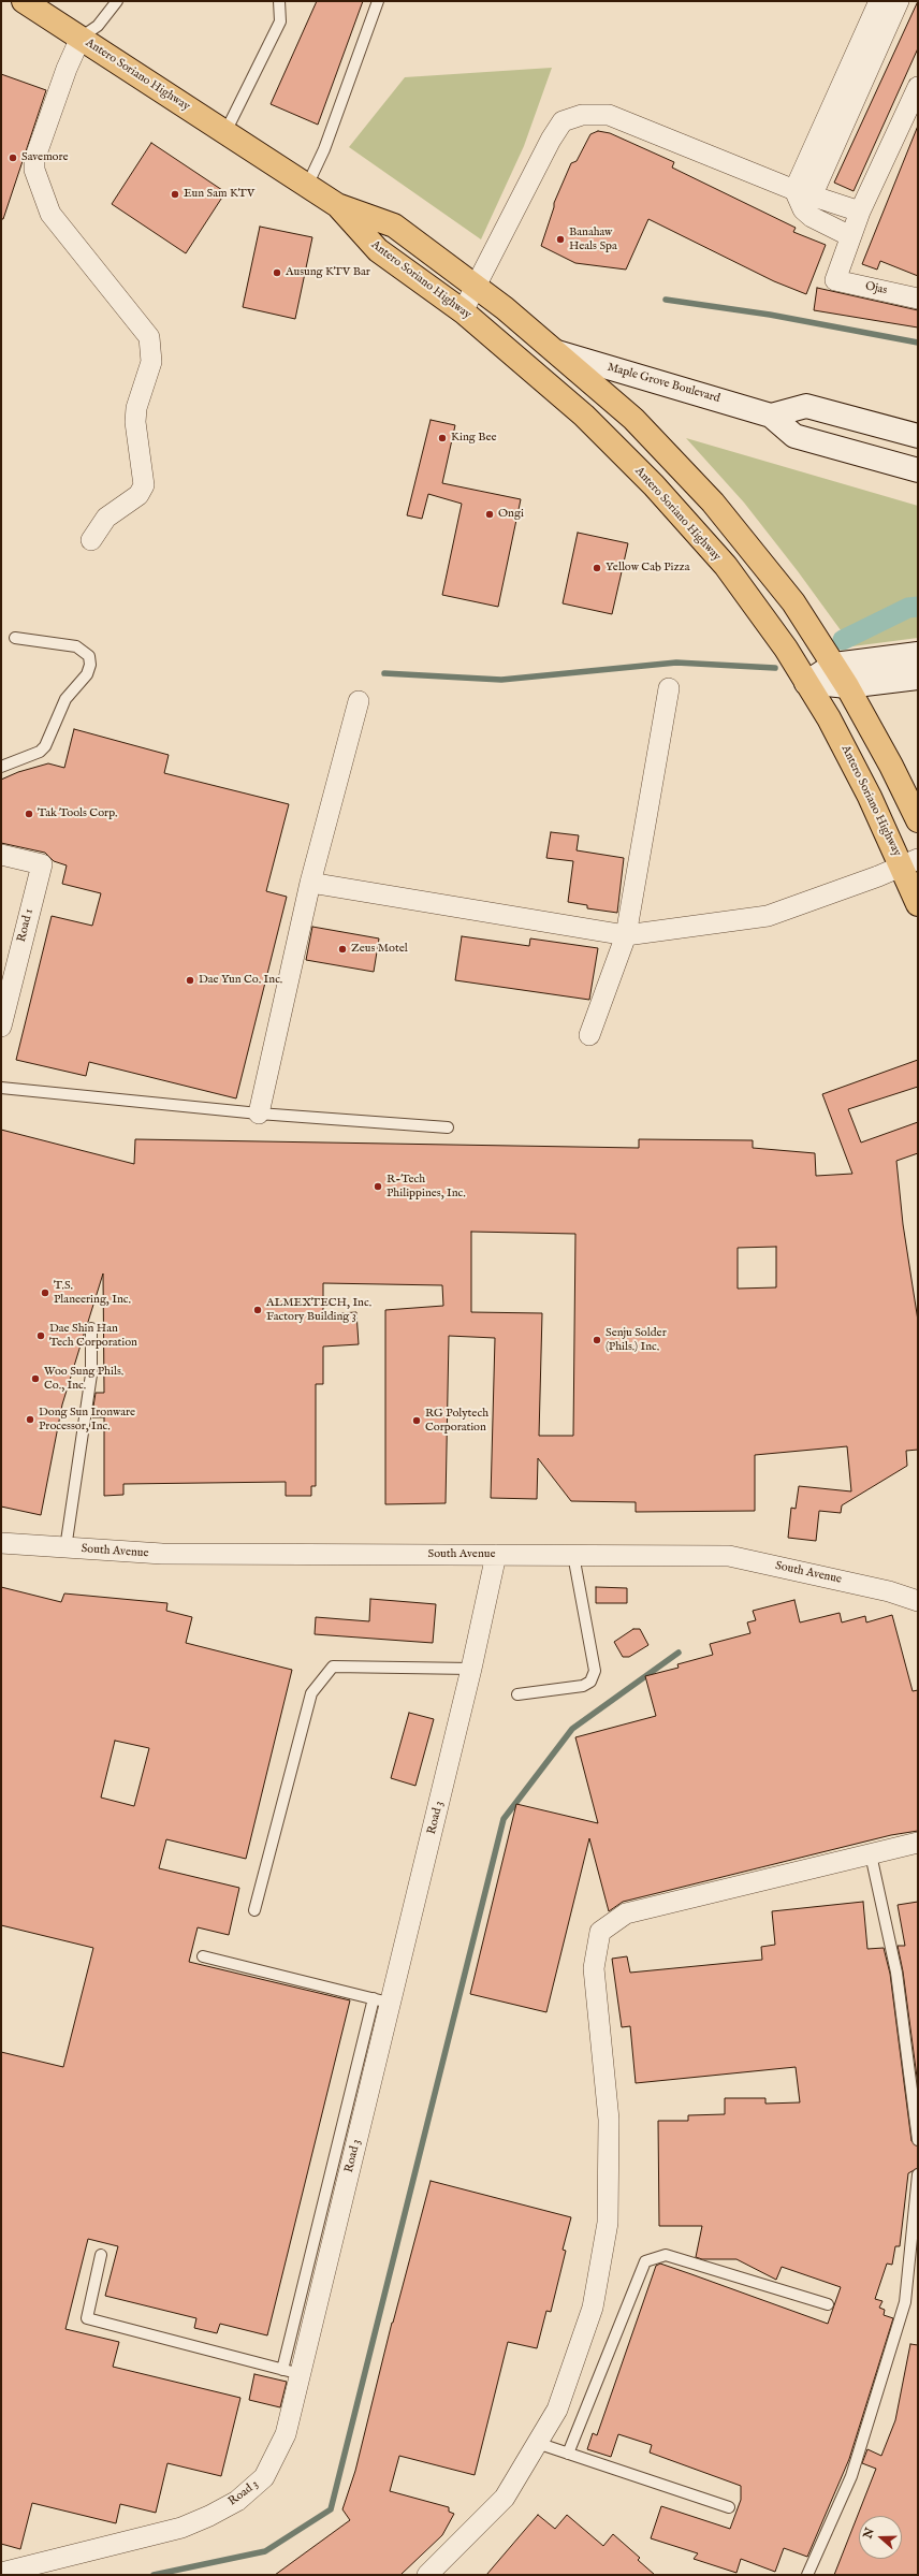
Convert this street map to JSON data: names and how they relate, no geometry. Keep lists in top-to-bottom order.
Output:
{
  "streets": {
    "main road": ["Antero Soriano Highway"],
    "street": [
      "Ojas",
      "Maple Grove Boulevard",
      "Road 1",
      "South Avenue",
      "Road 3"
    ]
  },
  "crossings": [
    ["Antero Soriano Highway", "Maple Grove Boulevard"],
    ["South Avenue", "Road 3"]
  ],
  "places": [
    "Savemore",
    "Eun Sam KTV",
    "Banahaw Heals Spa",
    "Ausung KTV Bar",
    "King Bee",
    "Ongi",
    "Yellow Cab Pizza",
    "Tak Tools Corp.",
    "Zeus Motel",
    "Dae Yun Co. Inc.",
    "R-Tech Philippines, Inc.",
    "T.S. Planeering, Inc.",
    "ALMEXTECH, Inc. Factory Building 3",
    "Dae Shin Han Tech Corporation",
    "Senju Solder (Phils.) Inc.",
    "Woo Sung Phils. Co., Inc.",
    "Dong Sun Ironware Processor, Inc.",
    "RG Polytech Corporation"
  ],
  "north": "left"
}
